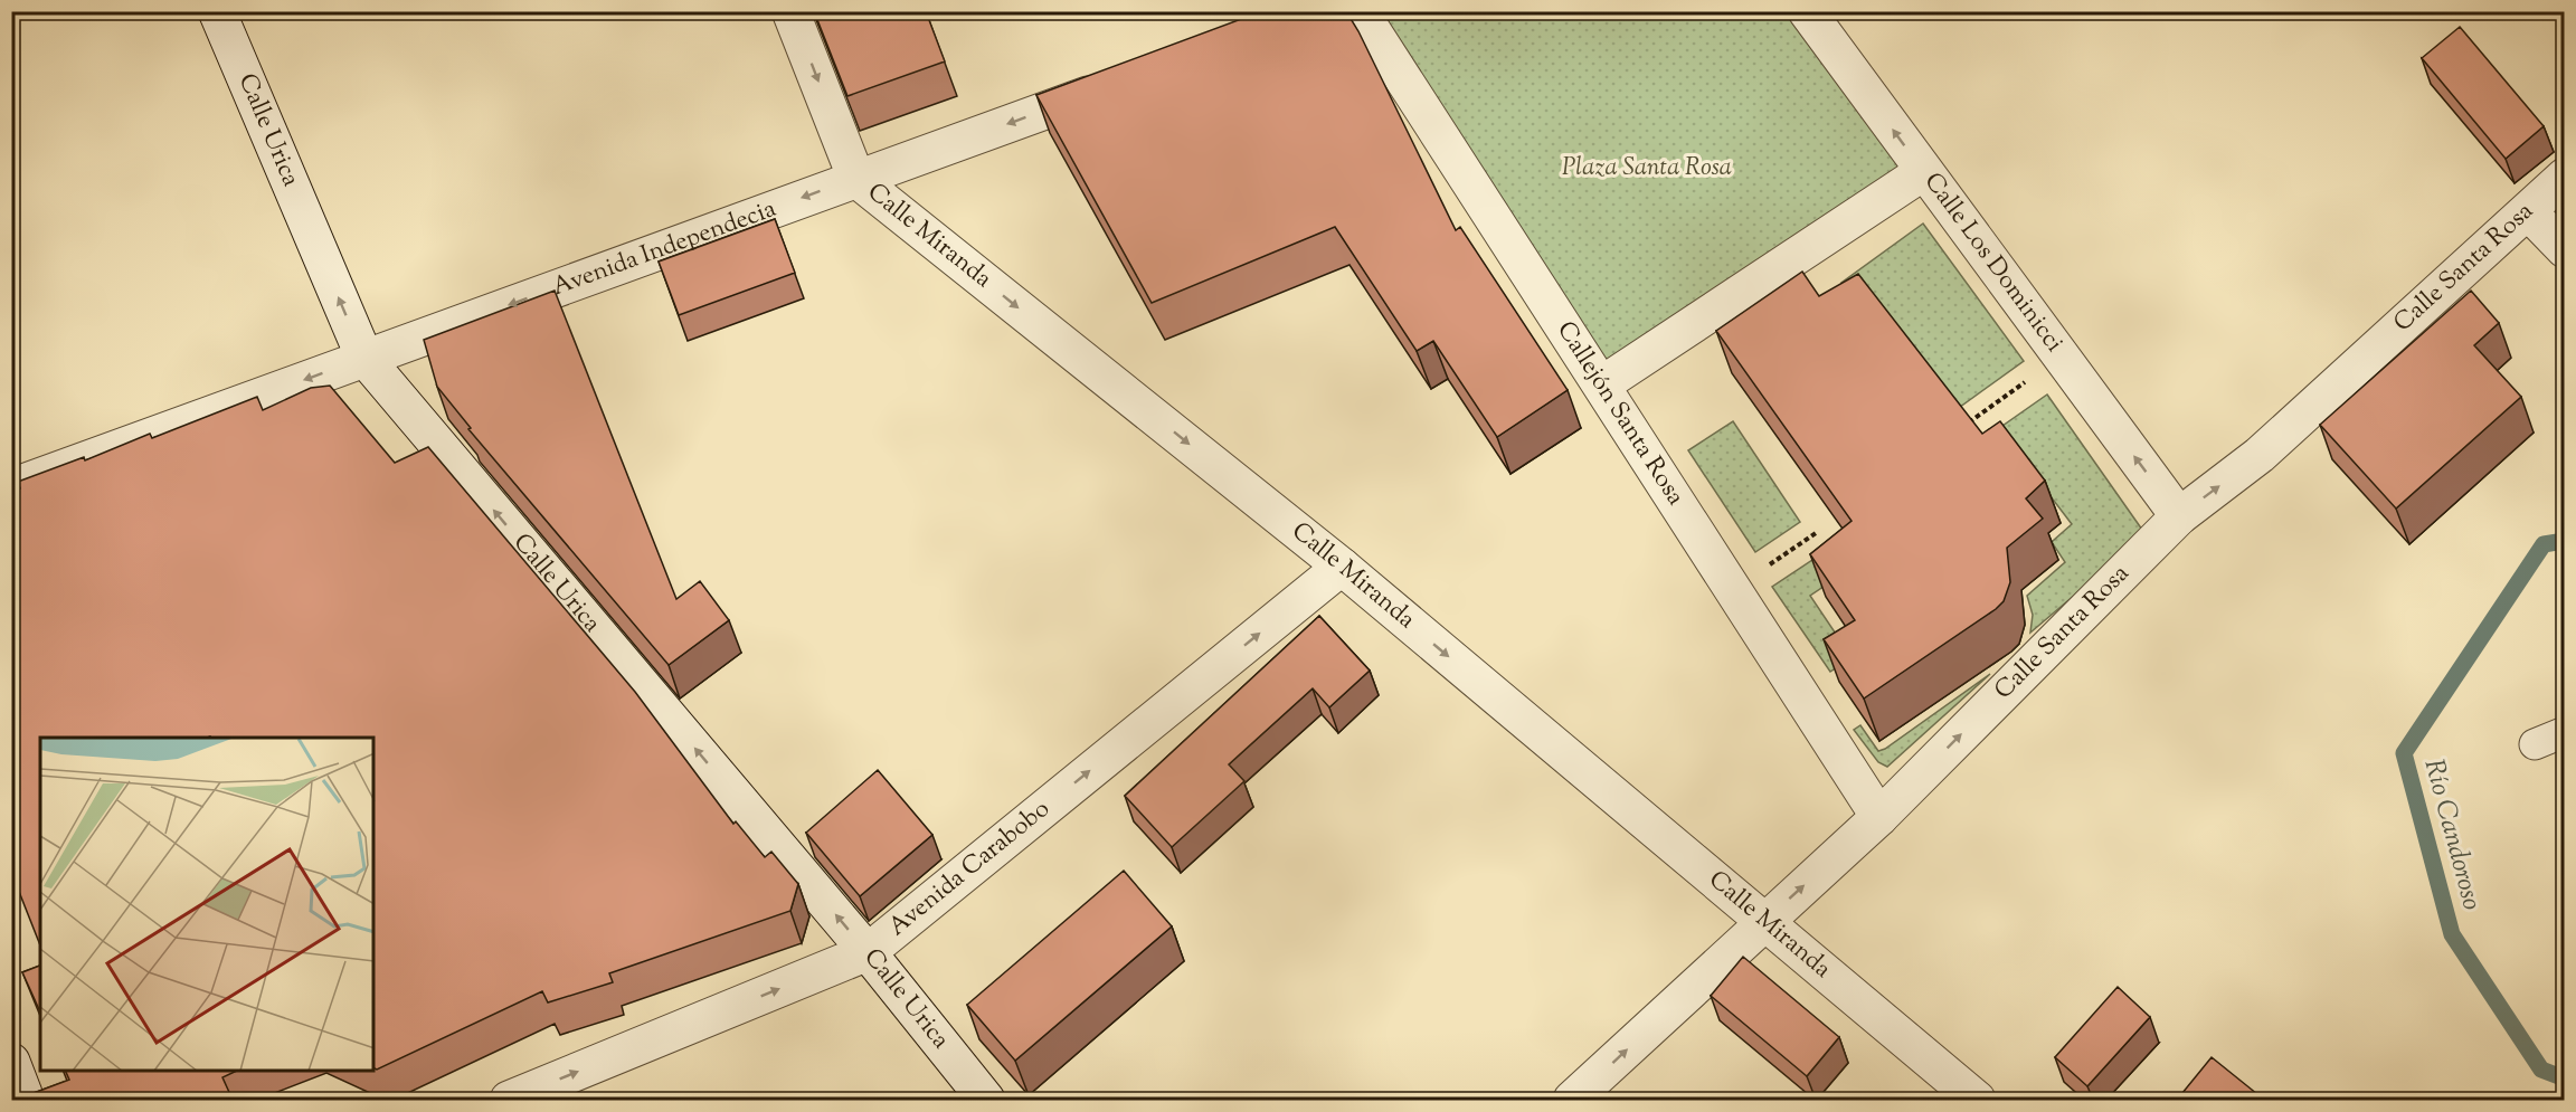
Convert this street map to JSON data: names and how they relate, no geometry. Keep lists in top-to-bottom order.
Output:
{
  "streets": {
    "street": [
      "Calle Urica",
      "Calle Miranda",
      "Avenida Independecia",
      "Calle Los Dominicci",
      "Calle Santa Rosa",
      "Callejón Santa Rosa",
      "Avenida Carabobo"
    ]
  },
  "crossings": [
    ["Calle Urica", "Avenida Independecia"],
    ["Calle Urica", "Avenida Carabobo"],
    ["Calle Miranda", "Avenida Independecia"],
    ["Calle Miranda", "Calle Santa Rosa"],
    ["Calle Miranda", "Avenida Carabobo"],
    ["Calle Los Dominicci", "Calle Santa Rosa"],
    ["Calle Santa Rosa", "Callejón Santa Rosa"]
  ],
  "one_way": [
    "Calle Urica",
    "Calle Miranda",
    "Avenida Independecia",
    "Calle Los Dominicci",
    "Calle Santa Rosa",
    "Avenida Carabobo"
  ],
  "water": ["Río Candoroso"],
  "parks": ["Plaza Santa Rosa"]
}
